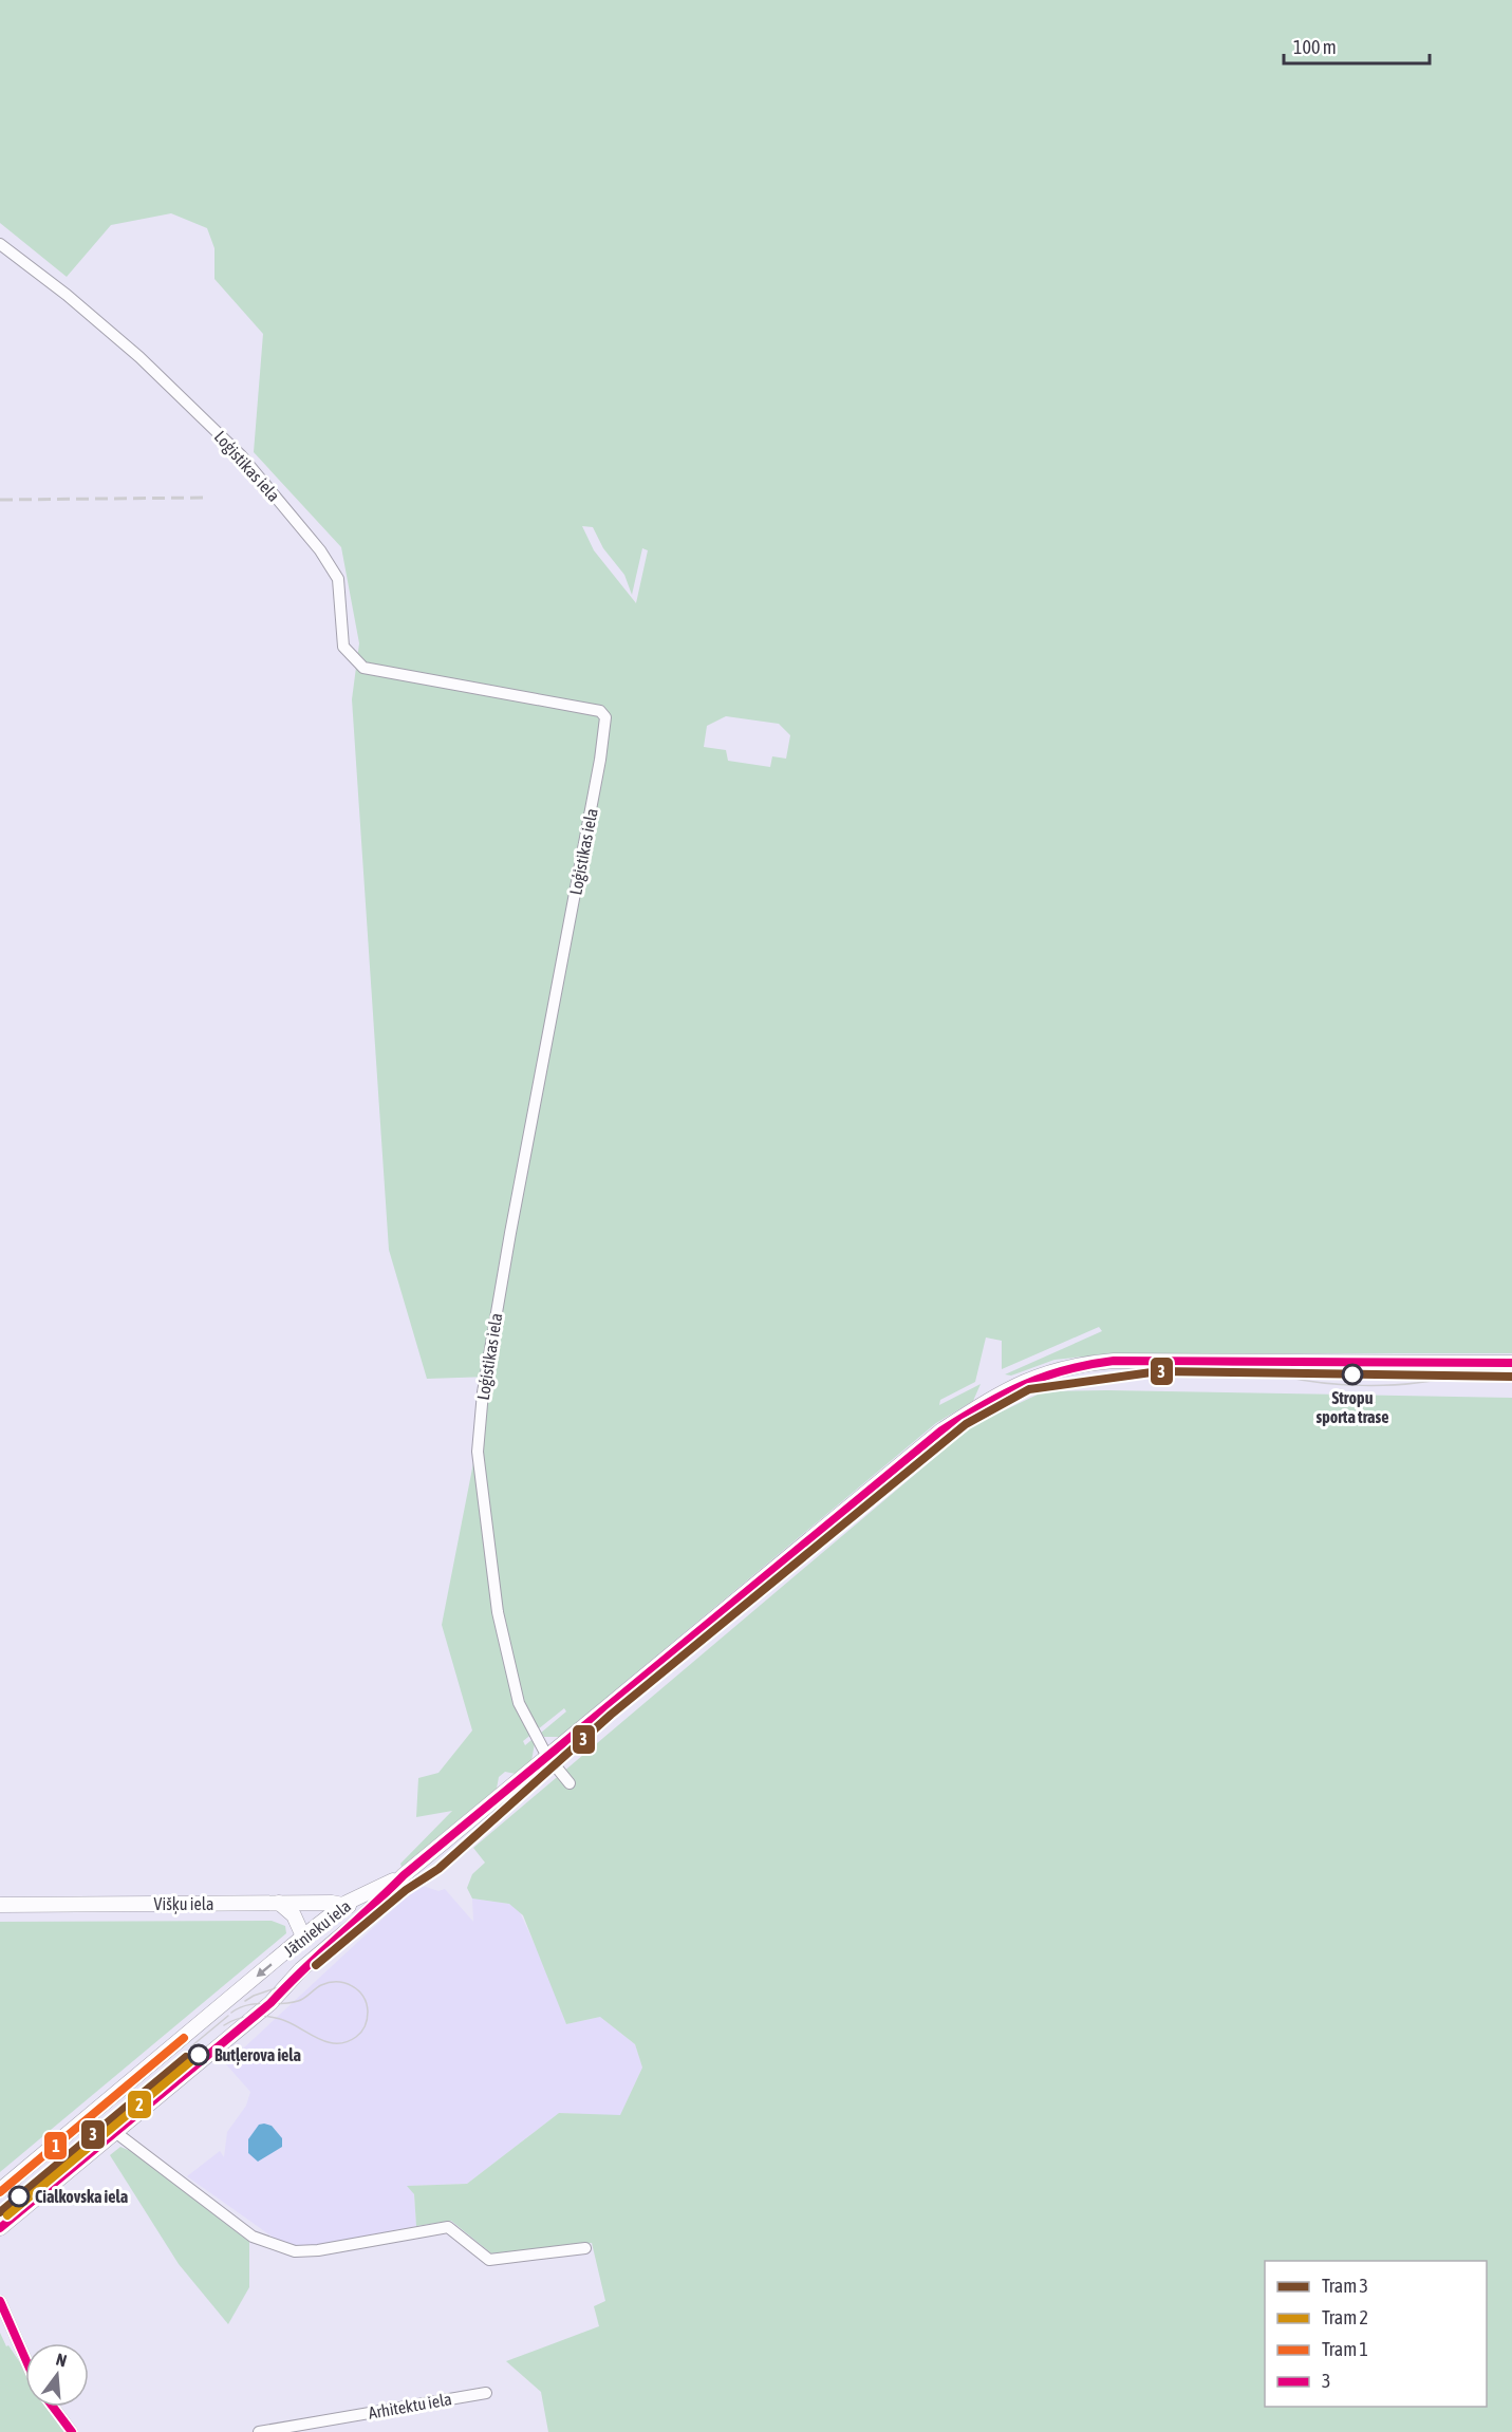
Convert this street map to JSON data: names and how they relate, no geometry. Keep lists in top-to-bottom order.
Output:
{
  "streets": {
    "street": [
      "Loģistikas iela",
      "Višķu iela",
      "Jātnieku iela",
      "Arhitektu iela"
    ]
  },
  "crossings": [
    ["Višķu iela", "Jātnieku iela"]
  ],
  "places": ["Stropu sporta trase", "Butļerova iela", "Cialkovska iela"],
  "lines": [
    "transit line 3",
    "tram line 3",
    "tram line 1",
    "tram line 2"
  ],
  "legend": [
    "Tram 3",
    "Tram 2",
    "Tram 1",
    "3"
  ],
  "scale_bar": "100 m",
  "north": "top"
}
